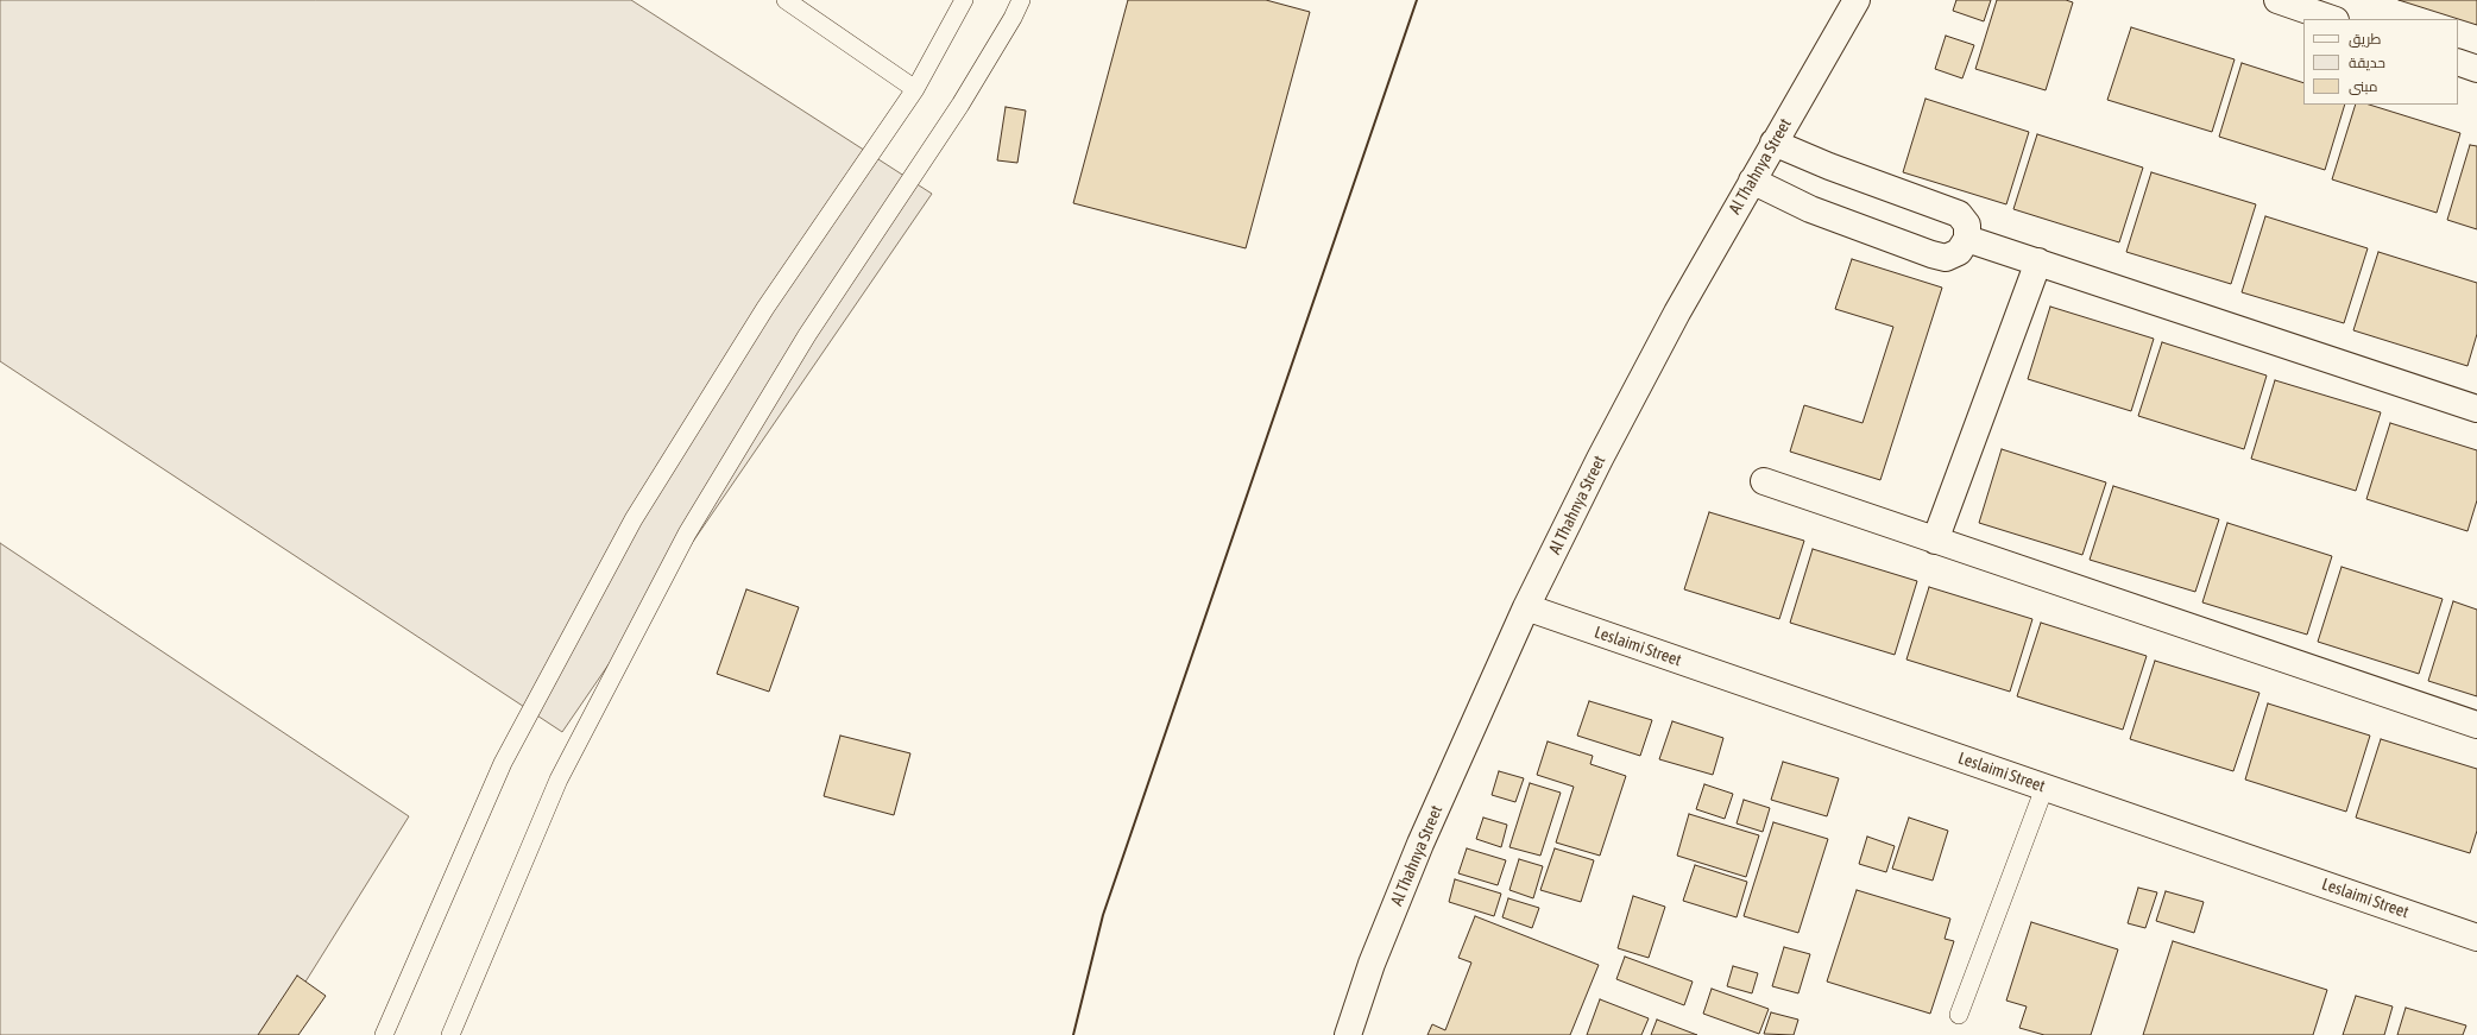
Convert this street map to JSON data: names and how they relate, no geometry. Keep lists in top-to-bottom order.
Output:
{
  "streets": {
    "street": ["Al Thahnya Street", "Leslaimi Street"]
  },
  "crossings": [
    ["Al Thahnya Street", "Leslaimi Street"]
  ],
  "legend": ["طريق", "حديقة", "مبنى"]
}
